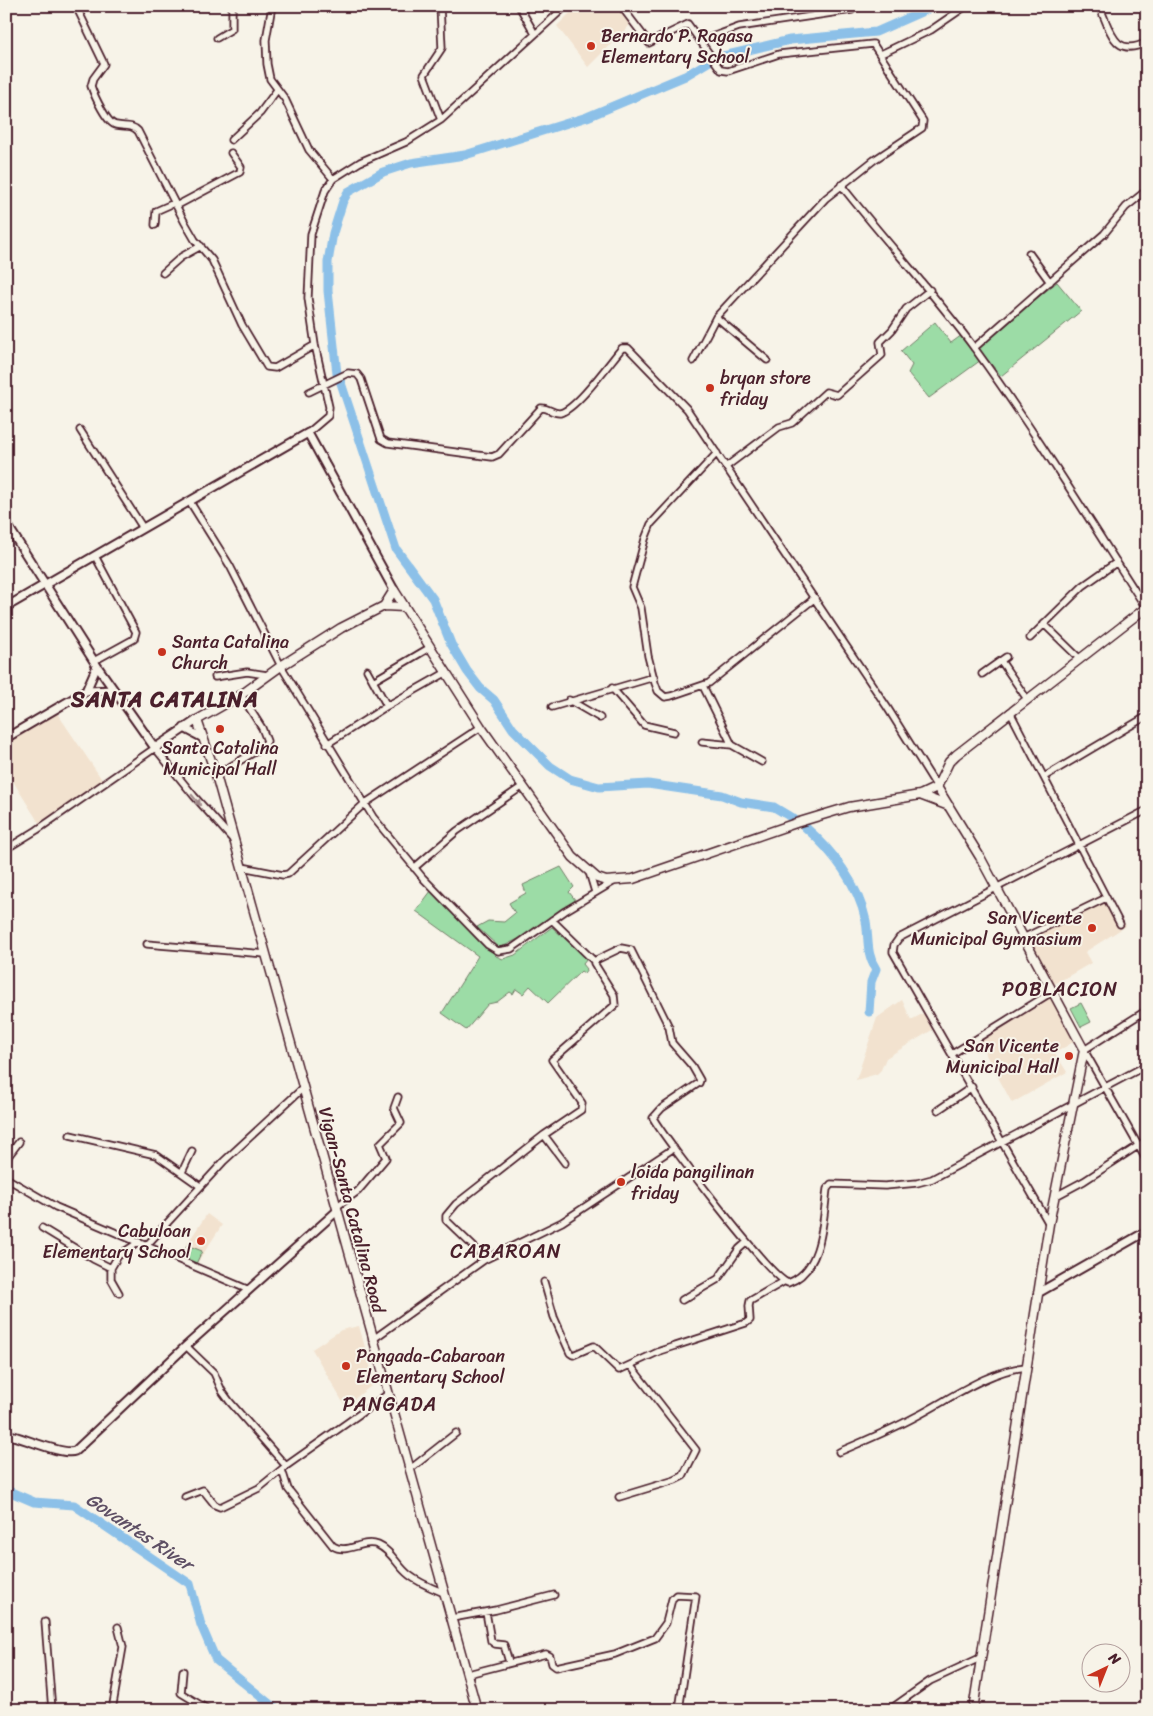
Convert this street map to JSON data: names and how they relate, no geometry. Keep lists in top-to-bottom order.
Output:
{
  "streets": {
    "main road": ["Vigan-Santa Catalina Road"]
  },
  "districts": [
    "SANTA CATALINA",
    "POBLACION",
    "CABAROAN",
    "PANGADA"
  ],
  "water": ["Govantes River"],
  "places": [
    "Bernardo P. Ragasa Elementary School",
    "bryan store friday",
    "Santa Catalina Church",
    "Santa Catalina Municipal Hall",
    "San Vicente Municipal Gymnasium",
    "San Vicente Municipal Hall",
    "loida pangilinan friday",
    "Cabuloan Elementary School",
    "Pangada-Cabaroan Elementary School"
  ],
  "north": "top right"
}
